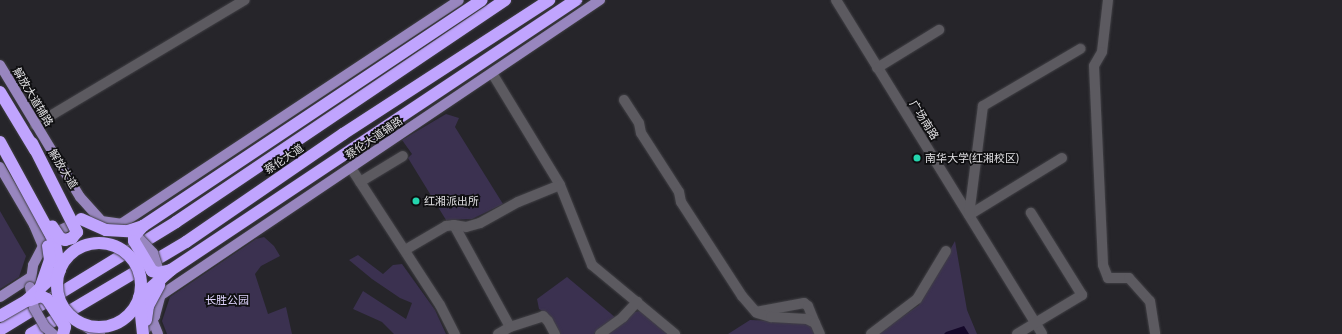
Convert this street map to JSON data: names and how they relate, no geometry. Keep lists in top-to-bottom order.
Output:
{
  "streets": {
    "highway": ["蔡伦大道", "解放大道"],
    "main road": ["解放大道辅路", "蔡伦大道辅路"],
    "street": ["广场南路"]
  },
  "parks": ["长胜公园"],
  "places": ["南华大学(红湘校区)", "红湘派出所"]
}
